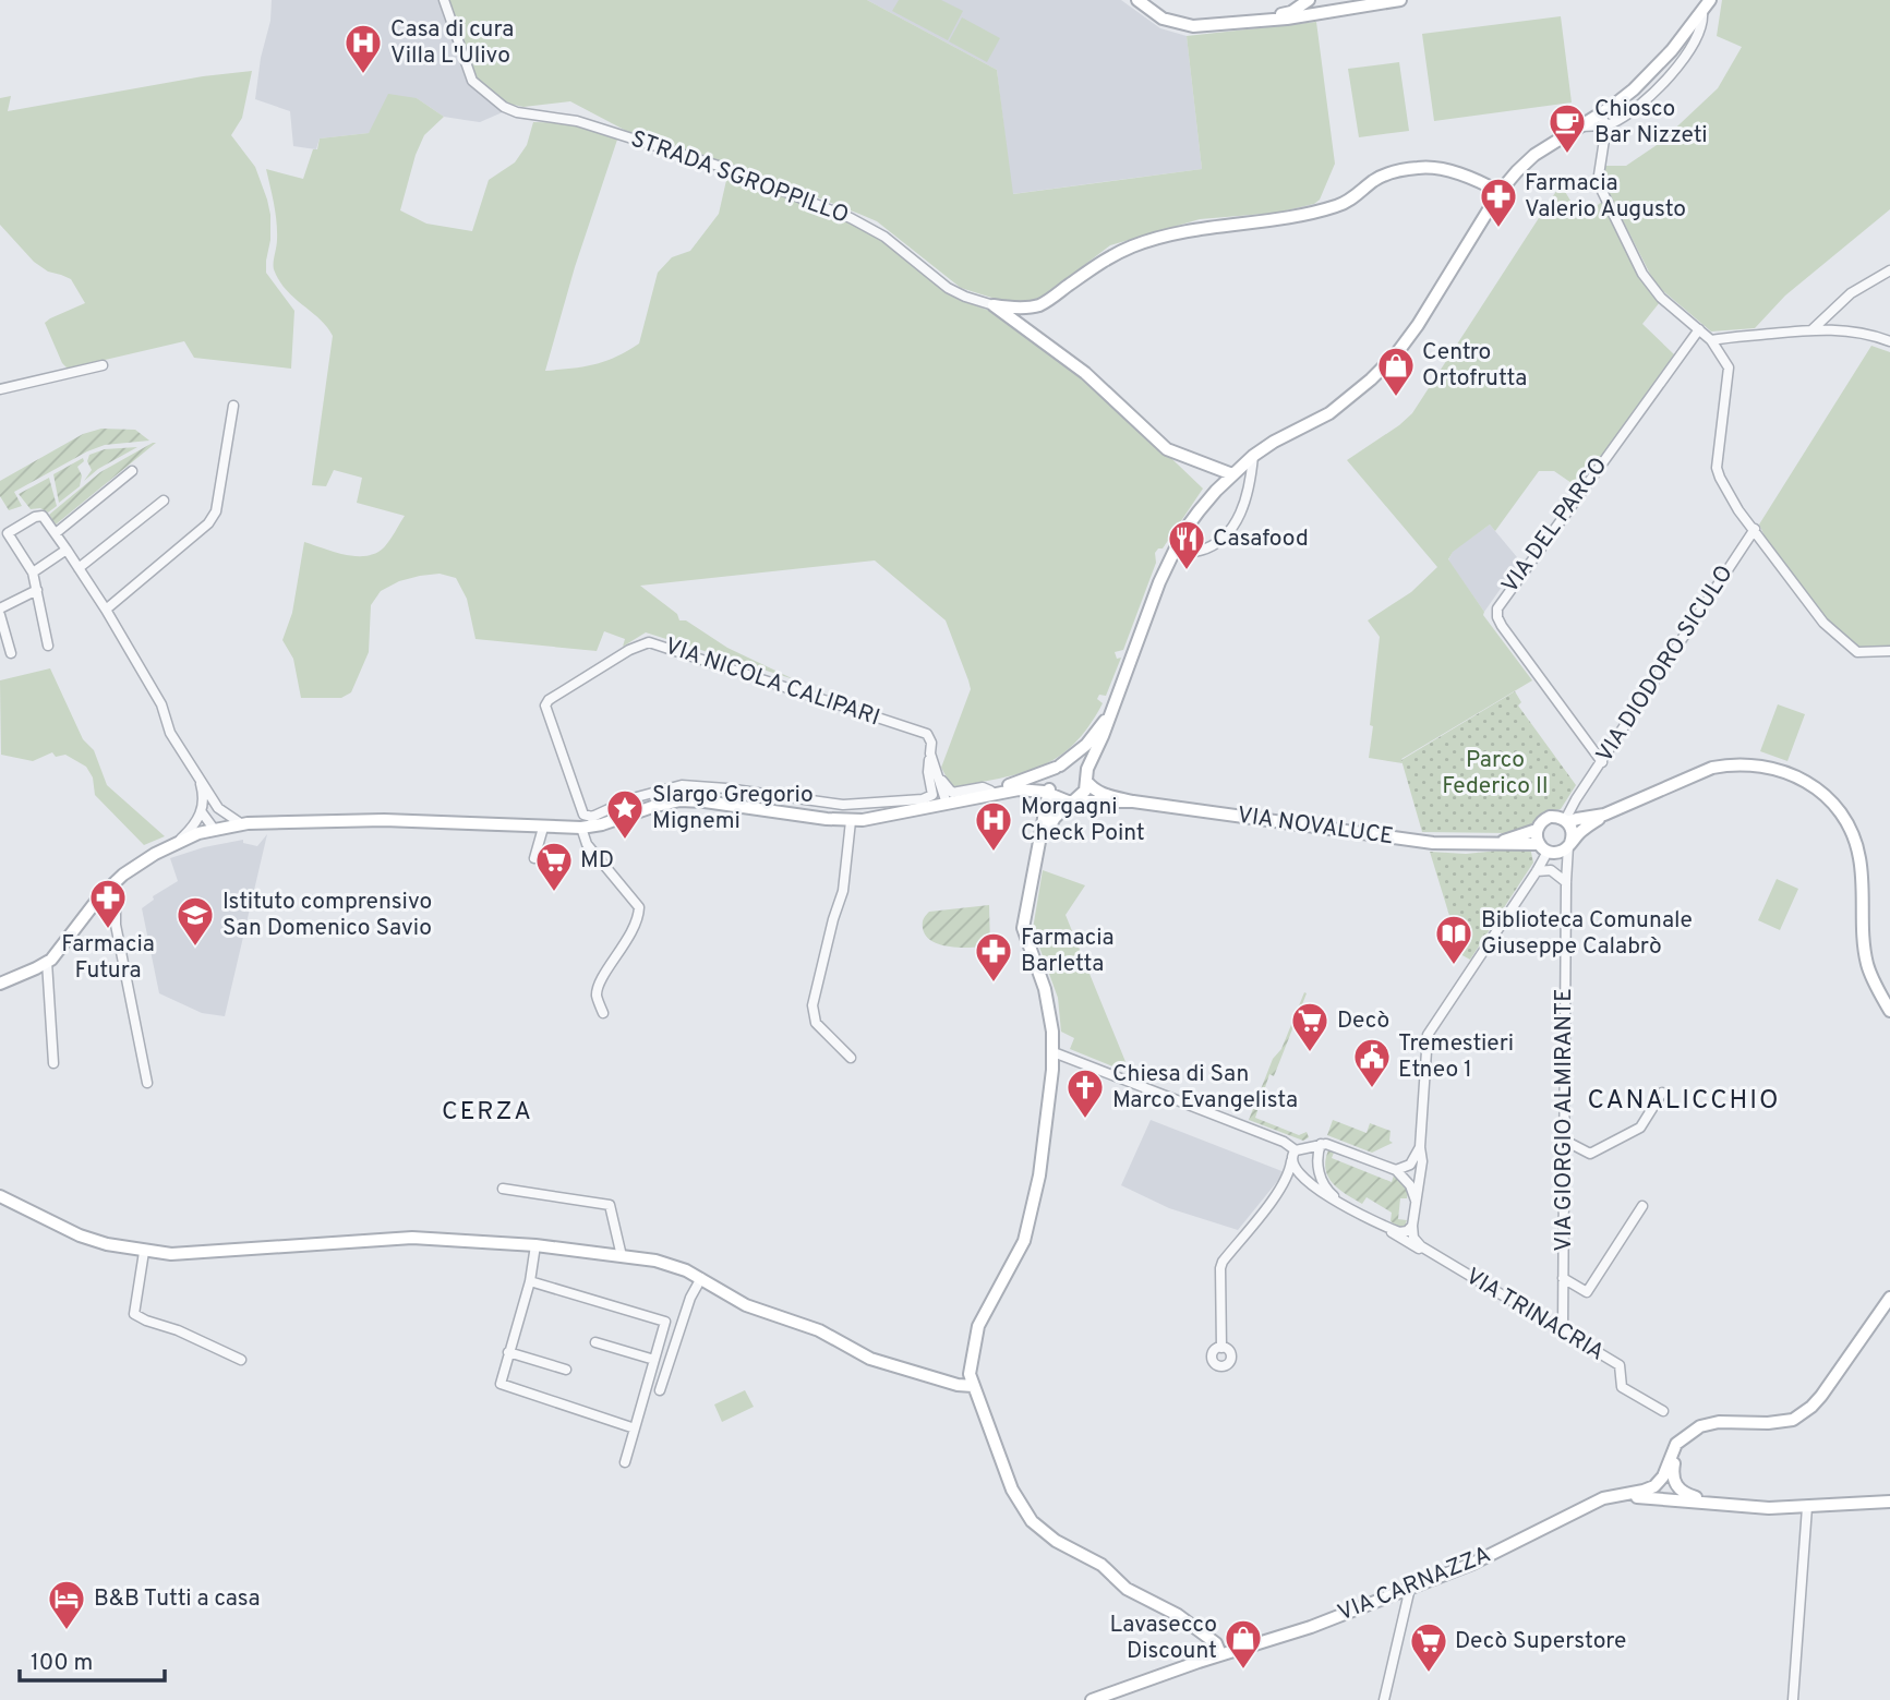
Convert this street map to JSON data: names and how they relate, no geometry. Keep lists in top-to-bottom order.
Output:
{
  "streets": {
    "main road": ["STRADA SGROPPILLO", "VIA NOVALUCE", "VIA CARNAZZA"],
    "street": [
      "VIA DEL PARCO",
      "VIA DIODORO SICULO",
      "VIA NICOLA CALIPARI",
      "VIA GIORGIO ALMIRANTE",
      "VIA TRINACRIA"
    ]
  },
  "crossings": [
    ["VIA DEL PARCO", "VIA DIODORO SICULO"],
    ["VIA DIODORO SICULO", "VIA NOVALUCE"],
    ["VIA DIODORO SICULO", "VIA GIORGIO ALMIRANTE"],
    ["VIA NOVALUCE", "VIA GIORGIO ALMIRANTE"],
    ["VIA GIORGIO ALMIRANTE", "VIA TRINACRIA"]
  ],
  "districts": ["CANALICCHIO", "CERZA"],
  "parks": ["Parco Federico II"],
  "places": {
    "hospital": ["Casa di cura Villa L'Ulivo", "Morgagni Check Point"],
    "cafe": ["Chiosco Bar Nizzeti"],
    "pharmacy": ["Farmacia Valerio Augusto", "Farmacia Futura", "Farmacia Barletta"],
    "shop": ["Centro Ortofrutta", "Lavasecco Discount"],
    "restaurant": ["Casafood"],
    "place": ["Slargo Gregorio Mignemi"],
    "supermarket": ["MD", "Decò", "Decò Superstore"],
    "school or university": ["Istituto comprensivo San Domenico Savio"],
    "library": ["Biblioteca Comunale Giuseppe Calabrò"],
    "public building": ["Tremestieri Etneo 1"],
    "church": ["Chiesa di San Marco Evangelista"],
    "hotel": ["B&B Tutti a casa"]
  },
  "scale_bar": "100 m"
}
